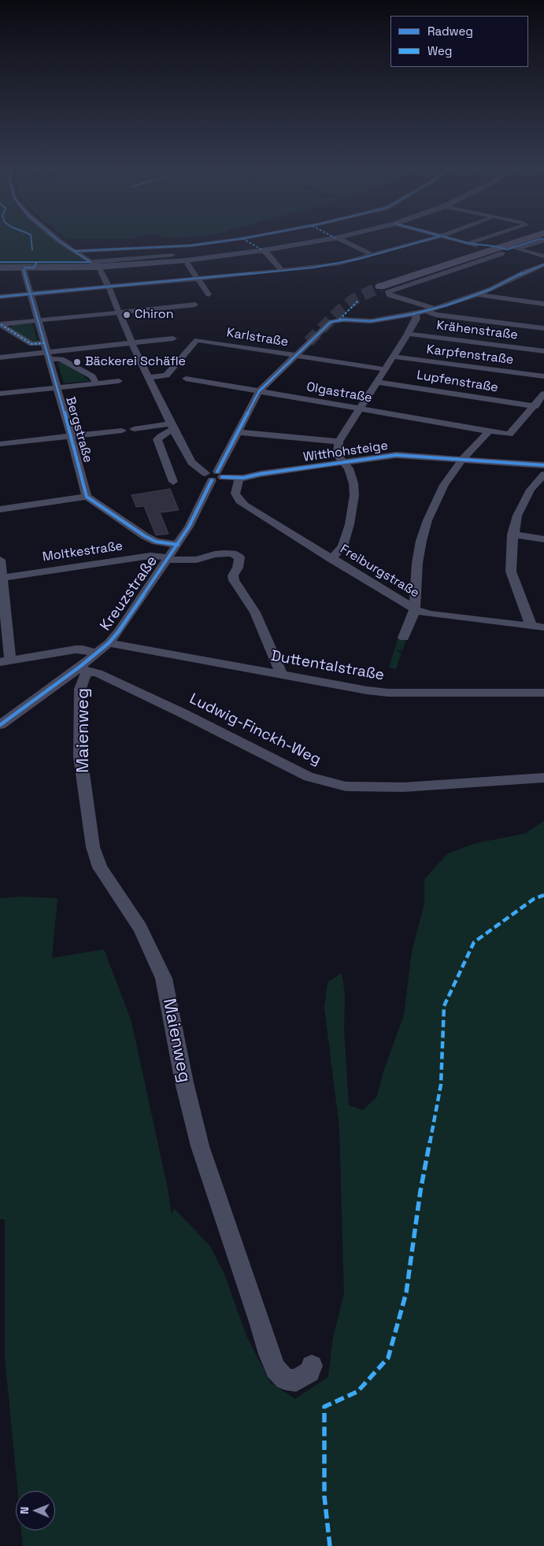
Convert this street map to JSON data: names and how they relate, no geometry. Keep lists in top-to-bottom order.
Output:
{
  "streets": {
    "street": [
      "Krähenstraße",
      "Karlstraße",
      "Karpfenstraße",
      "Lupfenstraße",
      "Olgastraße",
      "Bergstraße",
      "Witthohsteige",
      "Moltkestraße",
      "Freiburgstraße",
      "Kreuzstraße",
      "Duttentalstraße",
      "Ludwig-Finckh-Weg",
      "Maienweg"
    ]
  },
  "crossings": [
    ["Karlstraße", "Kreuzstraße"],
    ["Lupfenstraße", "Olgastraße"],
    ["Olgastraße", "Kreuzstraße"],
    ["Witthohsteige", "Freiburgstraße"],
    ["Witthohsteige", "Kreuzstraße"],
    ["Moltkestraße", "Kreuzstraße"],
    ["Moltkestraße", "Duttentalstraße"],
    ["Kreuzstraße", "Duttentalstraße"],
    ["Kreuzstraße", "Ludwig-Finckh-Weg"],
    ["Kreuzstraße", "Maienweg"],
    ["Ludwig-Finckh-Weg", "Maienweg"]
  ],
  "places": ["Chiron", "Bäckerei Schäfle"],
  "legend": ["Radweg", "Weg"],
  "north": "left"
}
